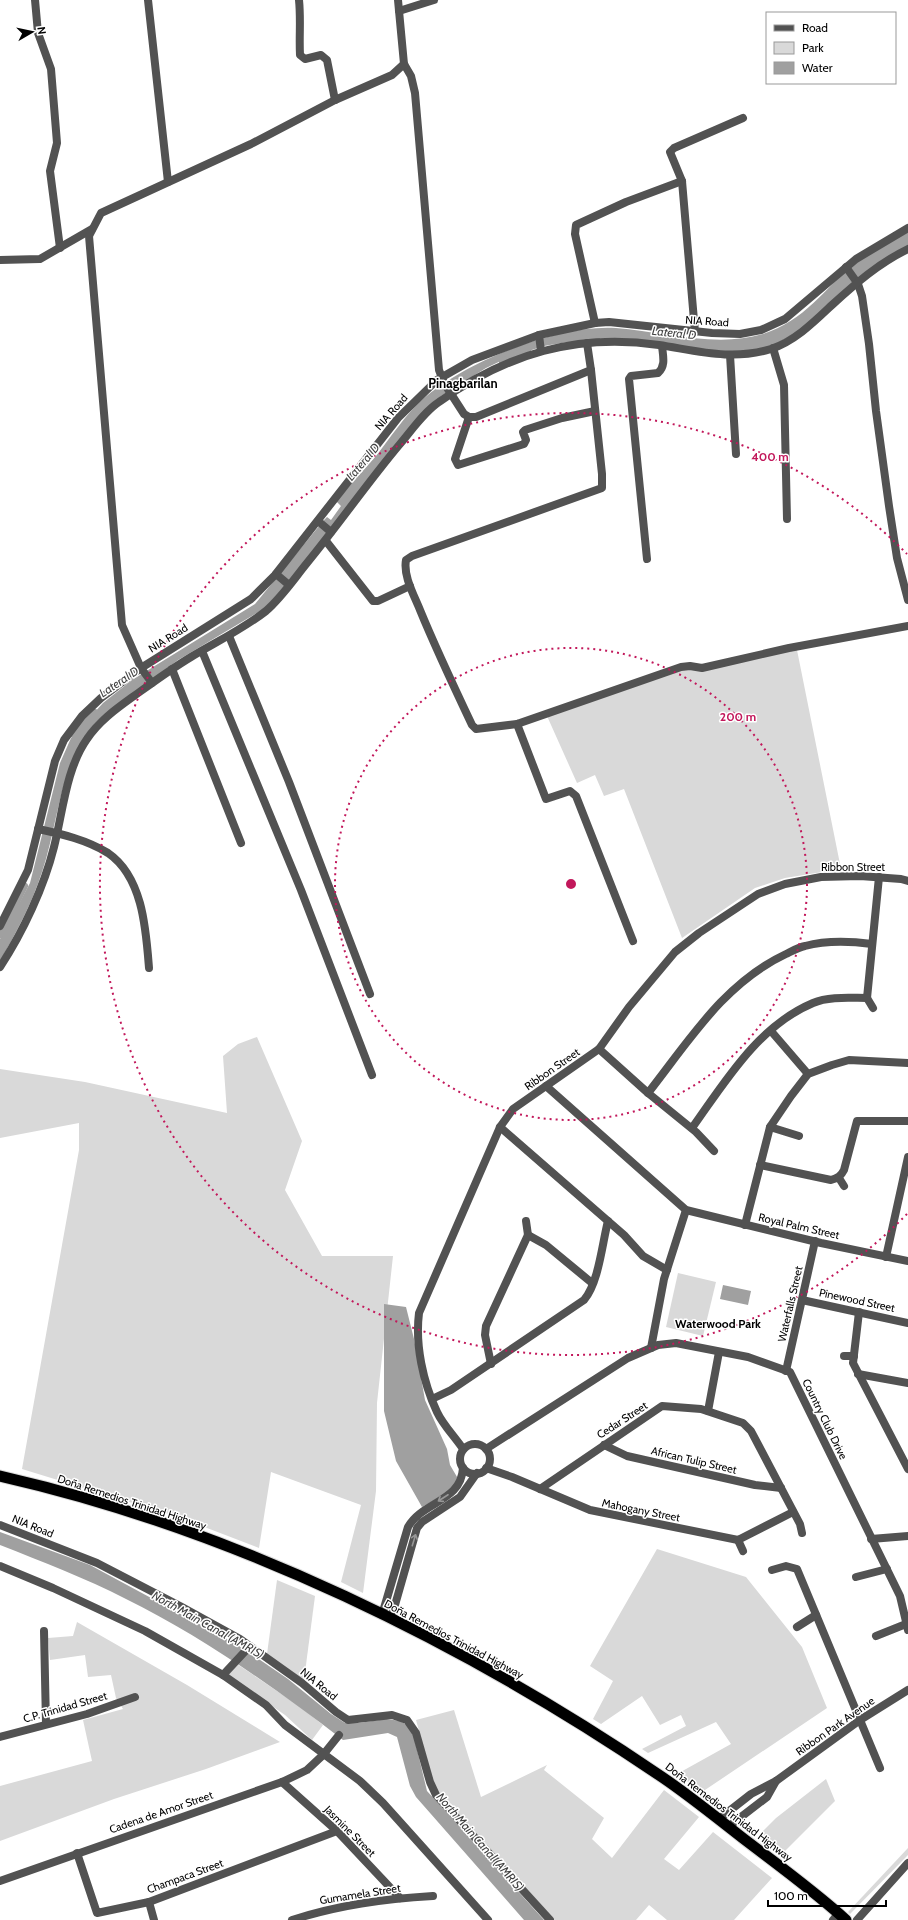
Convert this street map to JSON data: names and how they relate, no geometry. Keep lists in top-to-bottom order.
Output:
{
  "streets": {
    "highway": ["Doña Remedios Trinidad Highway"],
    "street": [
      "NIA Road",
      "Ribbon Street",
      "Royal Palm Street",
      "Pinewood Street",
      "Waterfalls Street",
      "Country Club Drive",
      "Cedar Street",
      "African Tulip Street",
      "Mahogany Street",
      "C.P. Trinidad Street",
      "Ribbon Park Avenue",
      "Cadena de Amor Street",
      "Jasmine Street",
      "Champaca Street",
      "Gumamela Street"
    ]
  },
  "crossings": [
    ["Ribbon Street", "Mahogany Street"],
    ["Royal Palm Street", "Waterfalls Street"],
    ["Pinewood Street", "Waterfalls Street"],
    ["Waterfalls Street", "Country Club Drive"],
    ["Cedar Street", "African Tulip Street"],
    ["Cedar Street", "Mahogany Street"],
    ["Doña Remedios Trinidad Highway", "Ribbon Park Avenue"],
    ["Cadena de Amor Street", "Jasmine Street"],
    ["Cadena de Amor Street", "Champaca Street"],
    ["Jasmine Street", "Champaca Street"],
    ["Jasmine Street", "Gumamela Street"]
  ],
  "districts": ["Pinagbarilan", "Waterwood Park"],
  "water": ["Lateral D", "North Main Canal (AMRIS)"],
  "legend": ["Road", "Park", "Water"],
  "scale_bar": "100 m",
  "north": "right",
  "rings": ["400 m", "200 m"]
}
